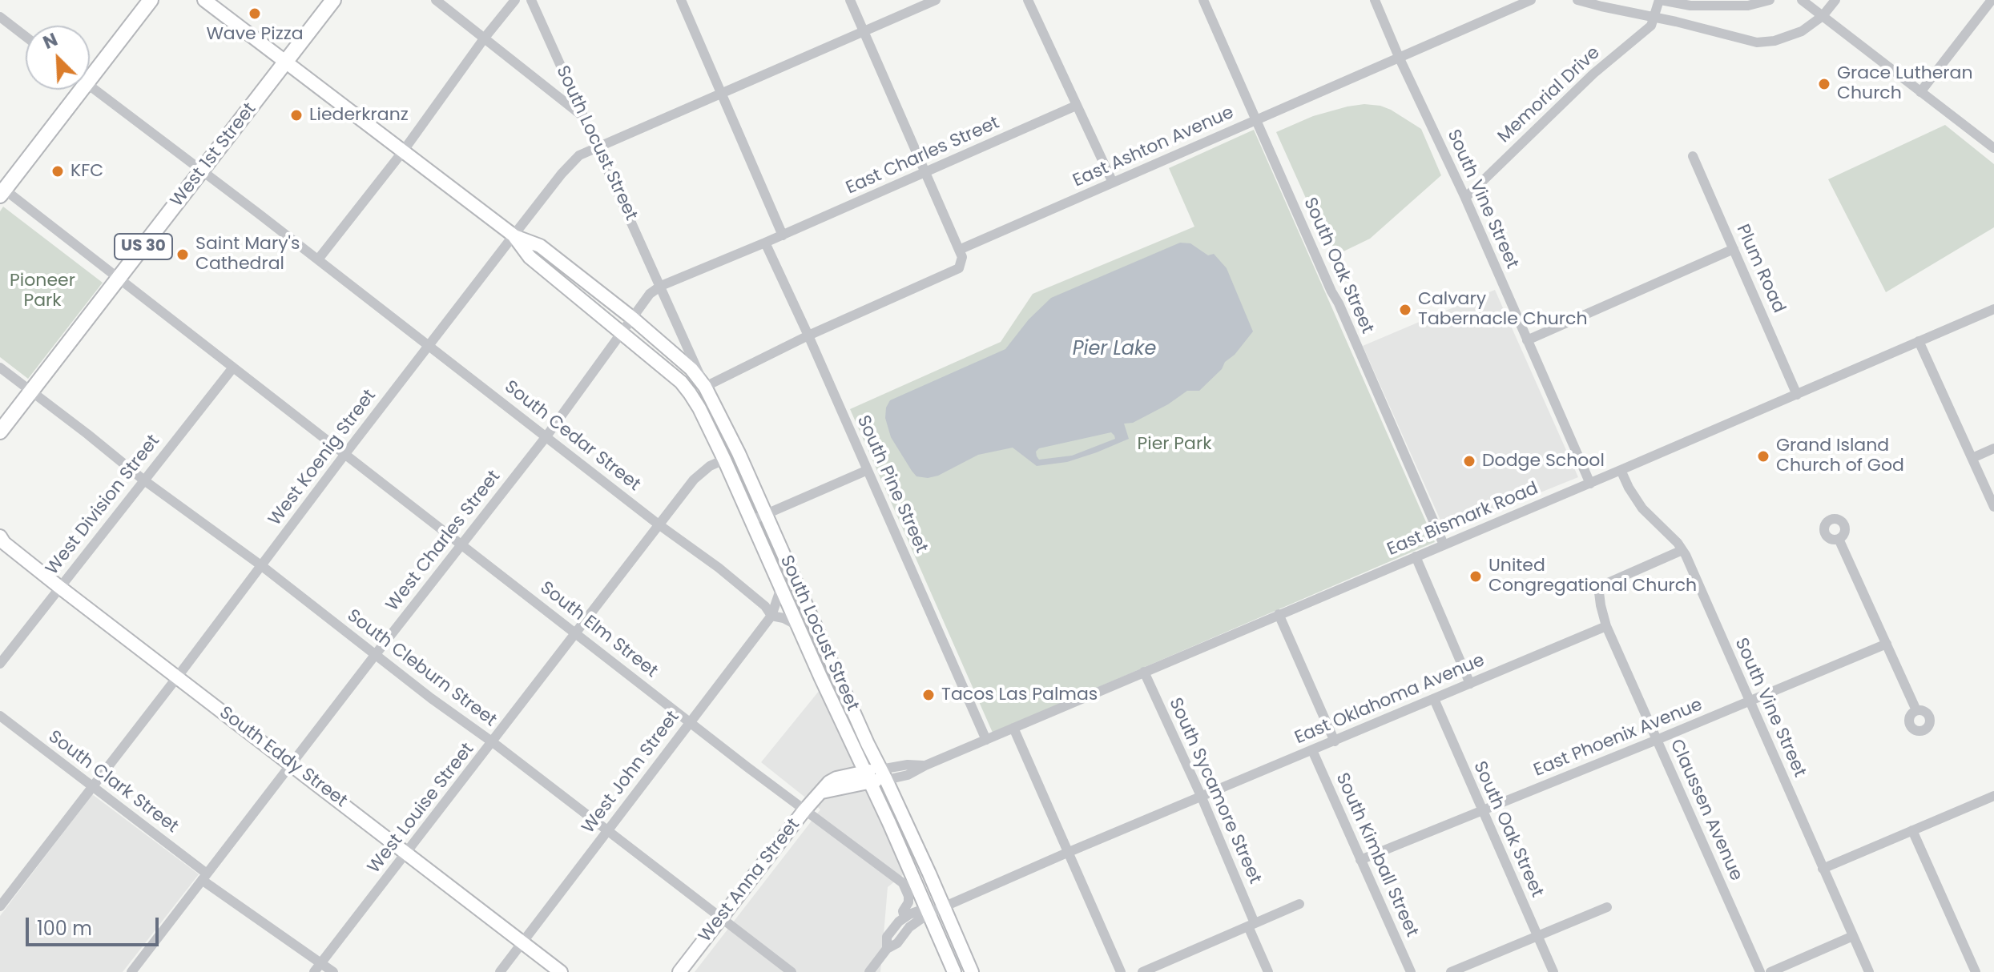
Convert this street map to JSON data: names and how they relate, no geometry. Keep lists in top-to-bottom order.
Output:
{
  "streets": {
    "highway": ["West 1st Street", "US 30"],
    "main road": ["South Locust Street", "South Eddy Street", "West Anna Street"],
    "street": [
      "Memorial Drive",
      "East Ashton Avenue",
      "East Charles Street",
      "South Vine Street",
      "South Oak Street",
      "Plum Road",
      "South Cedar Street",
      "West Koenig Street",
      "South Pine Street",
      "West Division Street",
      "East Bismark Road",
      "West Charles Street",
      "South Elm Street",
      "South Cleburn Street",
      "East Oklahoma Avenue",
      "East Phoenix Avenue",
      "West John Street",
      "South Clark Street",
      "South Sycamore Street",
      "West Louise Street",
      "Claussen Avenue",
      "South Kimball Street"
    ]
  },
  "crossings": [
    ["Memorial Drive", "South Vine Street"],
    ["South Locust Street", "South Cedar Street"],
    ["South Locust Street", "West Koenig Street"],
    ["South Locust Street", "East Bismark Road"],
    ["South Locust Street", "West Charles Street"],
    ["South Locust Street", "East Oklahoma Avenue"],
    ["South Locust Street", "West John Street"],
    ["South Locust Street", "West Louise Street"],
    ["South Locust Street", "West Anna Street"],
    ["East Ashton Avenue", "South Vine Street"],
    ["East Ashton Avenue", "South Oak Street"],
    ["West 1st Street", "South Cleburn Street"],
    ["East Charles Street", "South Pine Street"],
    ["South Vine Street", "East Bismark Road"],
    ["South Vine Street", "East Phoenix Avenue"],
    ["South Oak Street", "East Bismark Road"],
    ["South Oak Street", "East Oklahoma Avenue"],
    ["South Oak Street", "East Phoenix Avenue"],
    ["Plum Road", "East Bismark Road"],
    ["South Cedar Street", "West Koenig Street"],
    ["South Cedar Street", "West Charles Street"],
    ["South Cedar Street", "West John Street"],
    ["South Cedar Street", "West Louise Street"],
    ["West Koenig Street", "South Elm Street"],
    ["West Koenig Street", "South Cleburn Street"],
    ["West Koenig Street", "South Eddy Street"],
    ["West Koenig Street", "South Clark Street"],
    ["South Pine Street", "East Bismark Road"],
    ["West Division Street", "South Elm Street"],
    ["West Division Street", "South Cleburn Street"],
    ["West Division Street", "South Eddy Street"],
    ["East Bismark Road", "South Sycamore Street"],
    ["East Bismark Road", "West Anna Street"],
    ["West Charles Street", "South Elm Street"],
    ["West Charles Street", "South Cleburn Street"],
    ["West Charles Street", "South Eddy Street"],
    ["West Charles Street", "South Clark Street"],
    ["South Elm Street", "West John Street"],
    ["South Elm Street", "West Louise Street"],
    ["South Elm Street", "West Anna Street"],
    ["South Cleburn Street", "West John Street"],
    ["South Cleburn Street", "West Louise Street"],
    ["South Cleburn Street", "West Anna Street"],
    ["East Oklahoma Avenue", "South Sycamore Street"],
    ["East Oklahoma Avenue", "Claussen Avenue"],
    ["East Oklahoma Avenue", "South Kimball Street"],
    ["East Phoenix Avenue", "Claussen Avenue"],
    ["East Phoenix Avenue", "South Kimball Street"],
    ["South Eddy Street", "West John Street"],
    ["South Eddy Street", "West Louise Street"],
    ["South Clark Street", "West Louise Street"]
  ],
  "water": ["Pier Lake"],
  "parks": ["Pioneer Park", "Pier Park"],
  "places": [
    "Wave Pizza",
    "Grace Lutheran Church",
    "Liederkranz",
    "KFC",
    "Saint Mary's Cathedral",
    "Calvary Tabernacle Church",
    "Grand Island Church of God",
    "Dodge School",
    "United Congregational Church",
    "Tacos Las Palmas"
  ],
  "scale_bar": "100 m",
  "north": "top left"
}
